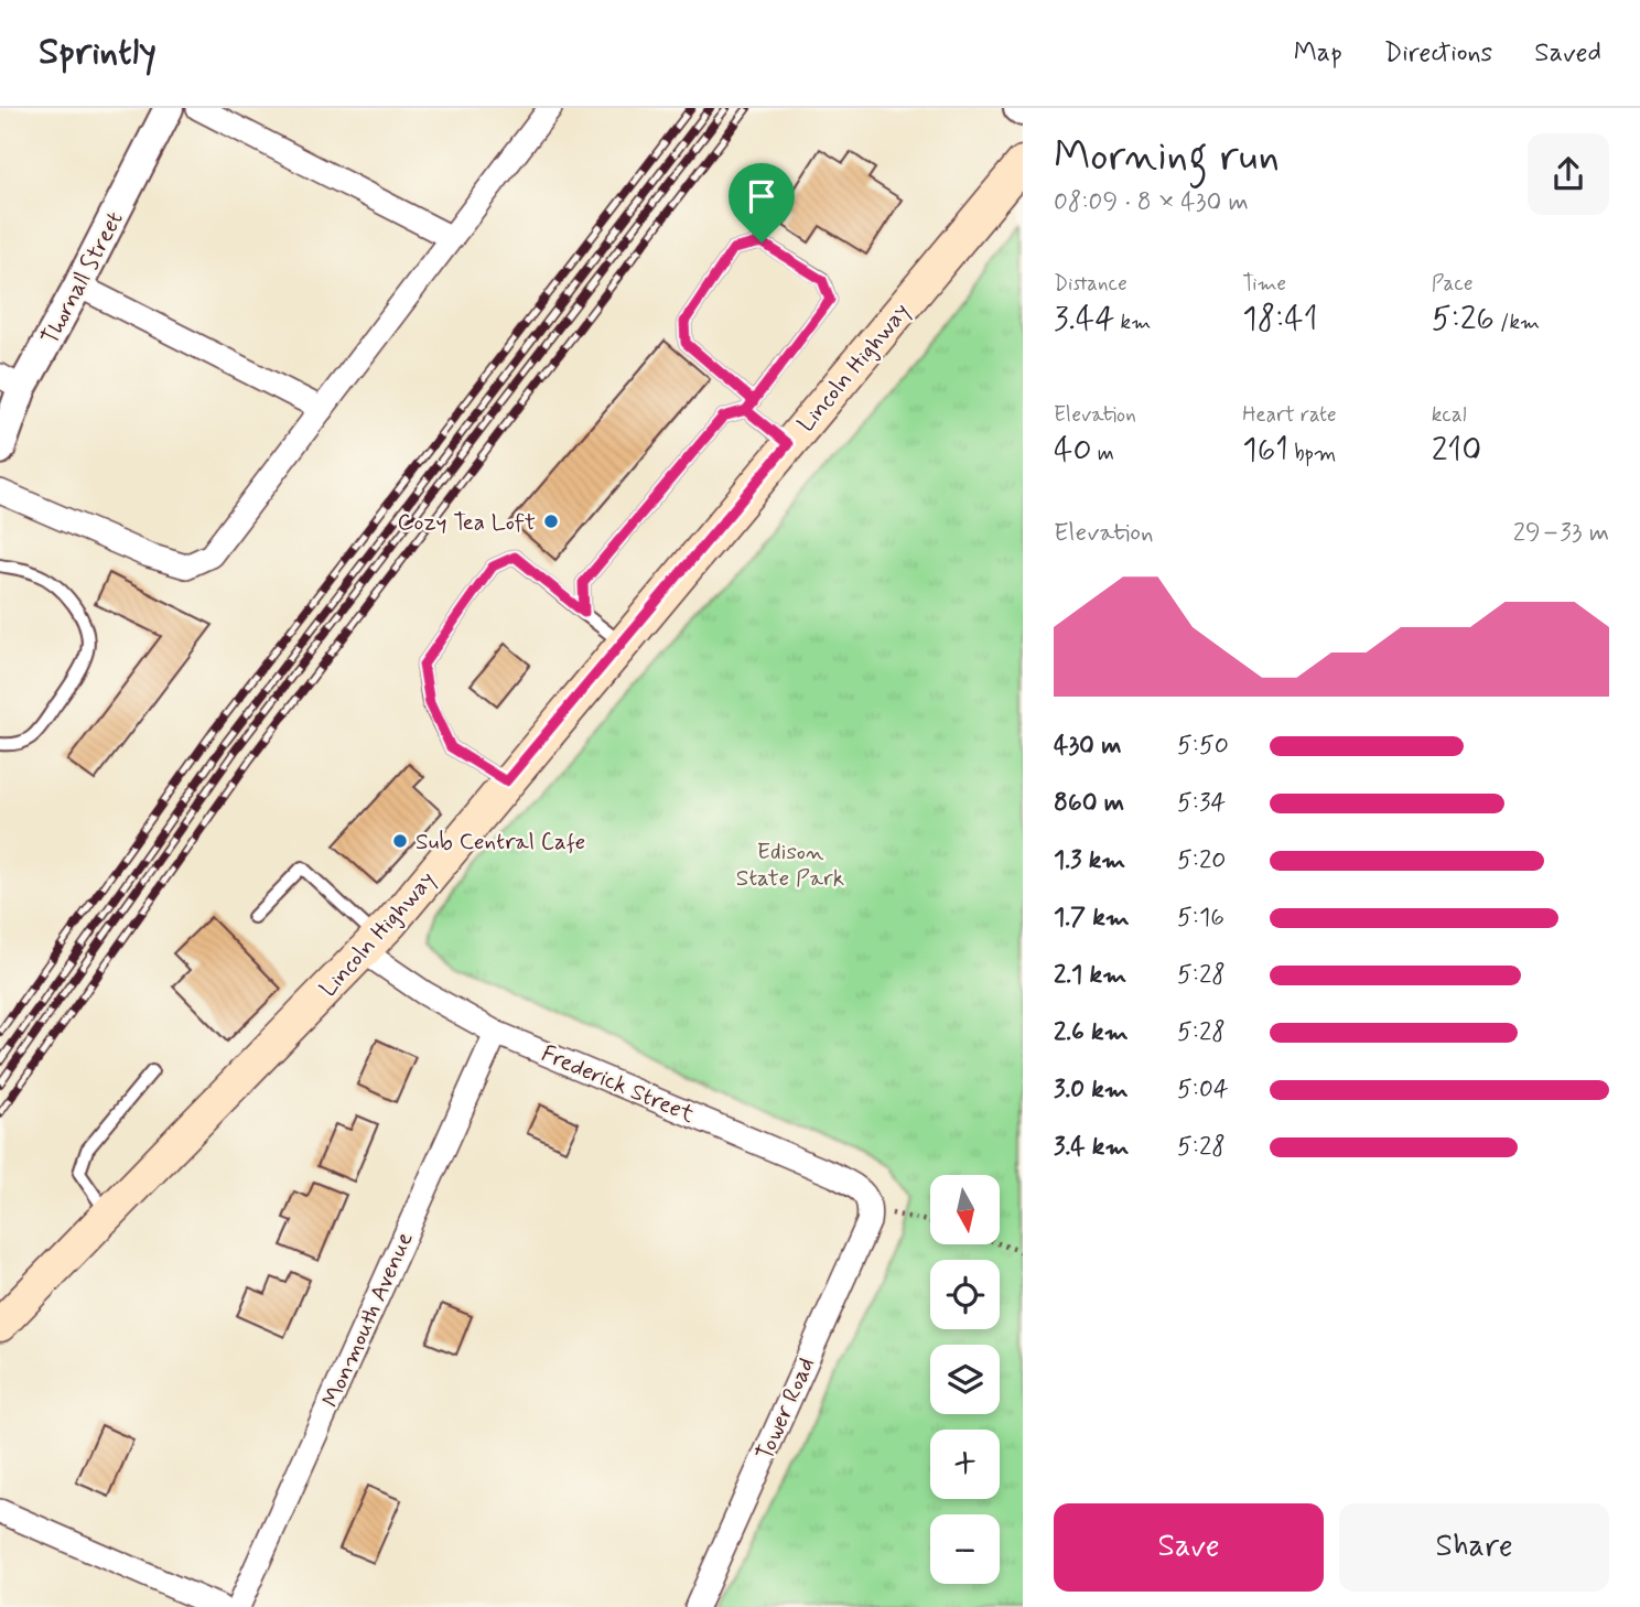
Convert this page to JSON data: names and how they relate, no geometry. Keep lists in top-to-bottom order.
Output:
{
  "streets": {
    "main road": ["Lincoln Highway"],
    "street": [
      "Thornall Street",
      "Frederick Street",
      "Monmouth Avenue",
      "Tower Road"
    ]
  },
  "crossings": [
    ["Lincoln Highway", "Frederick Street"],
    ["Frederick Street", "Monmouth Avenue"],
    ["Frederick Street", "Tower Road"]
  ],
  "parks": ["Edison State Park"],
  "places": ["Cozy Tea Loft", "Sub Central Cafe"],
  "north": "bottom",
  "page": {
    "header": "Sprintly",
    "nav": ["Map", "Directions", "Saved"],
    "heading": ["Morning run", "08:09 · 8 × 430 m"],
    "stats": [
      ["Distance", "3.44 km"],
      ["Time", "18:41"],
      ["Pace", "5:26 /km"],
      ["Elevation", "40 m"],
      ["Heart rate", "161 bpm"],
      ["kcal", "210"]
    ],
    "chart": ["Elevation", "29–33 m"],
    "list": [
      {
        "name": "430 m",
        "note": "5:50"
      },
      {
        "name": "860 m",
        "note": "5:34"
      },
      {
        "name": "1.3 km",
        "note": "5:20"
      },
      {
        "name": "1.7 km",
        "note": "5:16"
      },
      {
        "name": "2.1 km",
        "note": "5:28"
      },
      {
        "name": "2.6 km",
        "note": "5:28"
      },
      {
        "name": "3.0 km",
        "note": "5:04"
      },
      {
        "name": "3.4 km",
        "note": "5:28"
      }
    ],
    "map_buttons": ["+", "−"],
    "buttons": ["Save", "Share"]
  }
}
